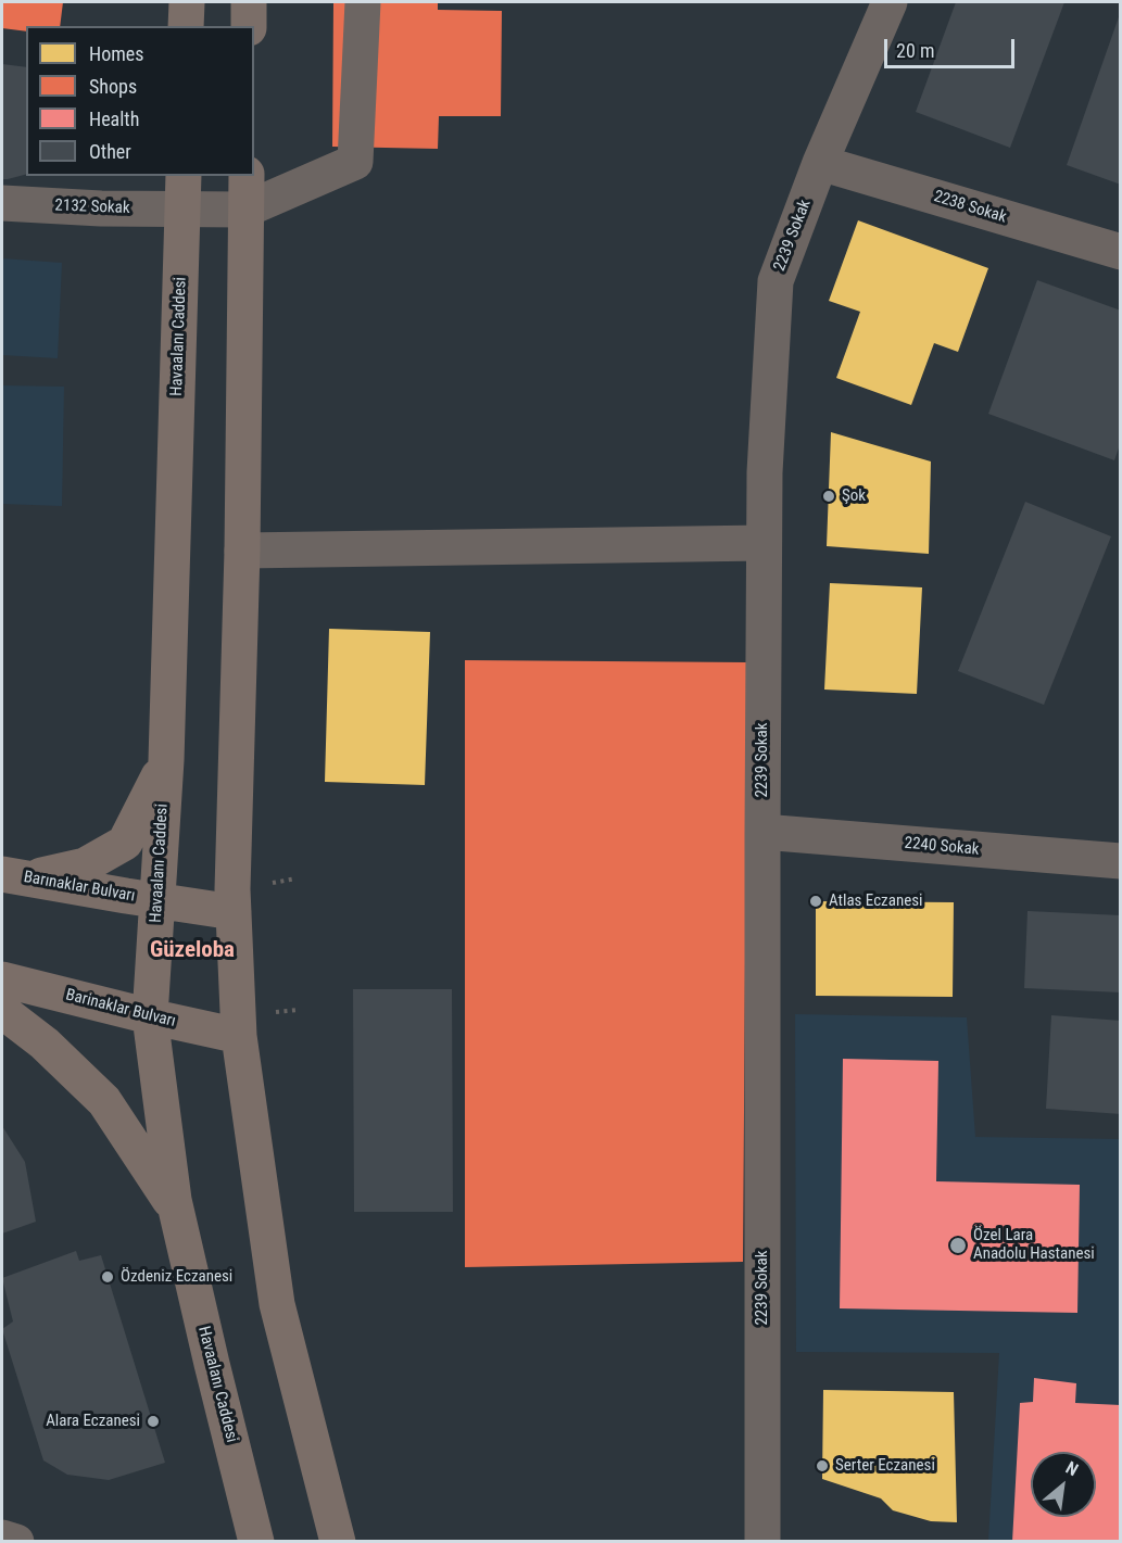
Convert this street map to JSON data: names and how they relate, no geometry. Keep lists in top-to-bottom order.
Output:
{
  "streets": {
    "main road": ["Havaalanı Caddesi", "Barınaklar Bulvarı", "Barinaklar Bulvarı"],
    "street": [
      "2132 Sokak",
      "2238 Sokak",
      "2239 Sokak",
      "2240 Sokak"
    ]
  },
  "crossings": [
    ["2132 Sokak", "Havaalanı Caddesi"],
    ["2238 Sokak", "2239 Sokak"],
    ["2239 Sokak", "2240 Sokak"],
    ["Havaalanı Caddesi", "Barınaklar Bulvarı"],
    ["Havaalanı Caddesi", "Barinaklar Bulvarı"]
  ],
  "districts": ["Güzeloba"],
  "places": [
    "Şok",
    "Atlas Eczanesi",
    "Özel Lara Anadolu Hastanesi",
    "Özdeniz Eczanesi",
    "Alara Eczanesi",
    "Serter Eczanesi"
  ],
  "legend": [
    "Homes",
    "Shops",
    "Health",
    "Other"
  ],
  "scale_bar": "20 m",
  "north": "top right"
}
